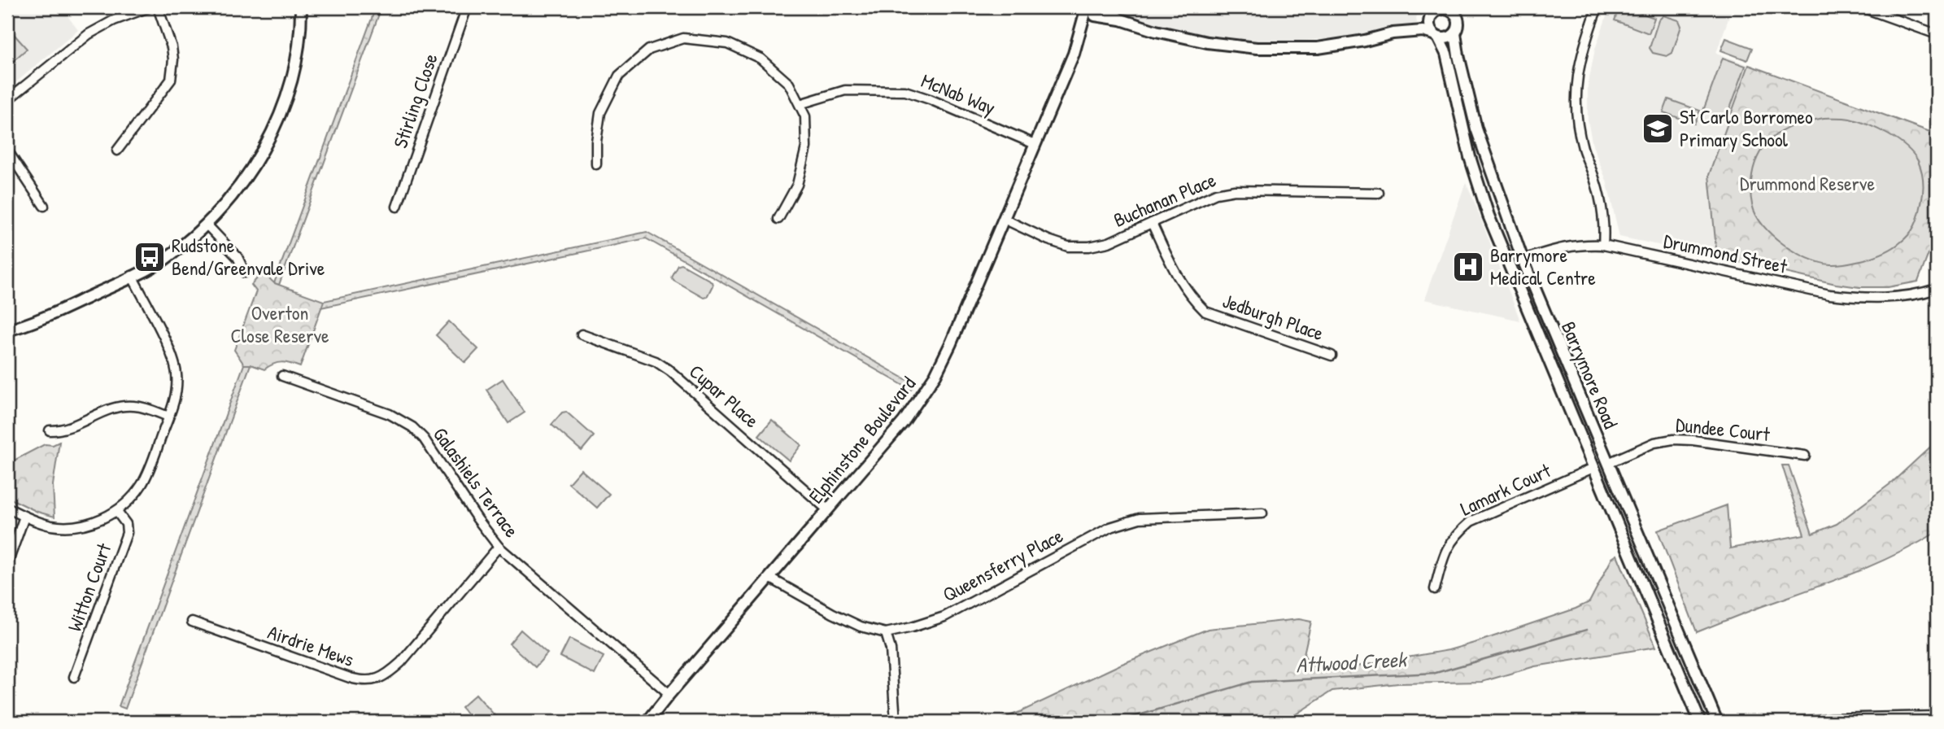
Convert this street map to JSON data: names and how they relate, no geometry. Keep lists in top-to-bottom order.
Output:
{
  "streets": {
    "street": [
      "McNab Way",
      "Stirling Close",
      "Buchanan Place",
      "Drummond Street",
      "Jedburgh Place",
      "Barrymore Road",
      "Cupar Place",
      "Dundee Court",
      "Elphinstone Boulevard",
      "Galashiels Terrace",
      "Lamark Court",
      "Queensferry Place",
      "Witton Court",
      "Airdrie Mews"
    ]
  },
  "crossings": [
    ["McNab Way", "Elphinstone Boulevard"],
    ["Buchanan Place", "Jedburgh Place"],
    ["Buchanan Place", "Elphinstone Boulevard"],
    ["Drummond Street", "Barrymore Road"],
    ["Barrymore Road", "Dundee Court"],
    ["Barrymore Road", "Lamark Court"],
    ["Cupar Place", "Elphinstone Boulevard"],
    ["Elphinstone Boulevard", "Galashiels Terrace"],
    ["Elphinstone Boulevard", "Queensferry Place"],
    ["Galashiels Terrace", "Airdrie Mews"]
  ],
  "water": ["Attwood Creek"],
  "parks": ["Drummond Reserve", "Overton Close Reserve"],
  "places": {
    "school or university": ["St Carlo Borromeo Primary School"],
    "bus stop": ["Rudstone Bend/Greenvale Drive"],
    "hospital": ["Barrymore Medical Centre"]
  }
}
